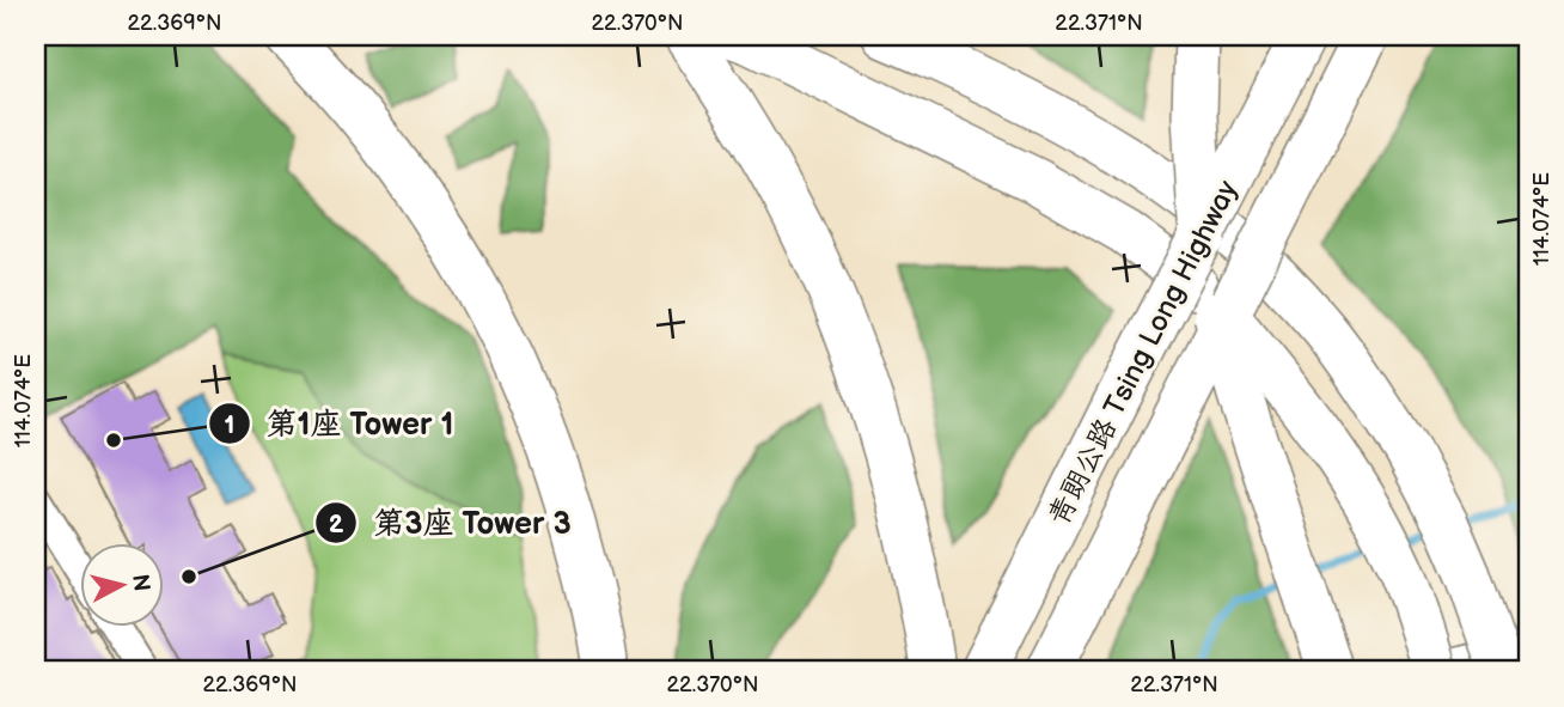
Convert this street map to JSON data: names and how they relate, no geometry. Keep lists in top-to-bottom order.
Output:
{
  "streets": {
    "highway": ["青朗公路 Tsing Long Highway"]
  },
  "places": ["第1座 Tower 1", "第3座 Tower 3"],
  "north": "right",
  "coordinates": [
    "22.369°N",
    "22.370°N",
    "22.371°N",
    "114.074°E"
  ]
}
